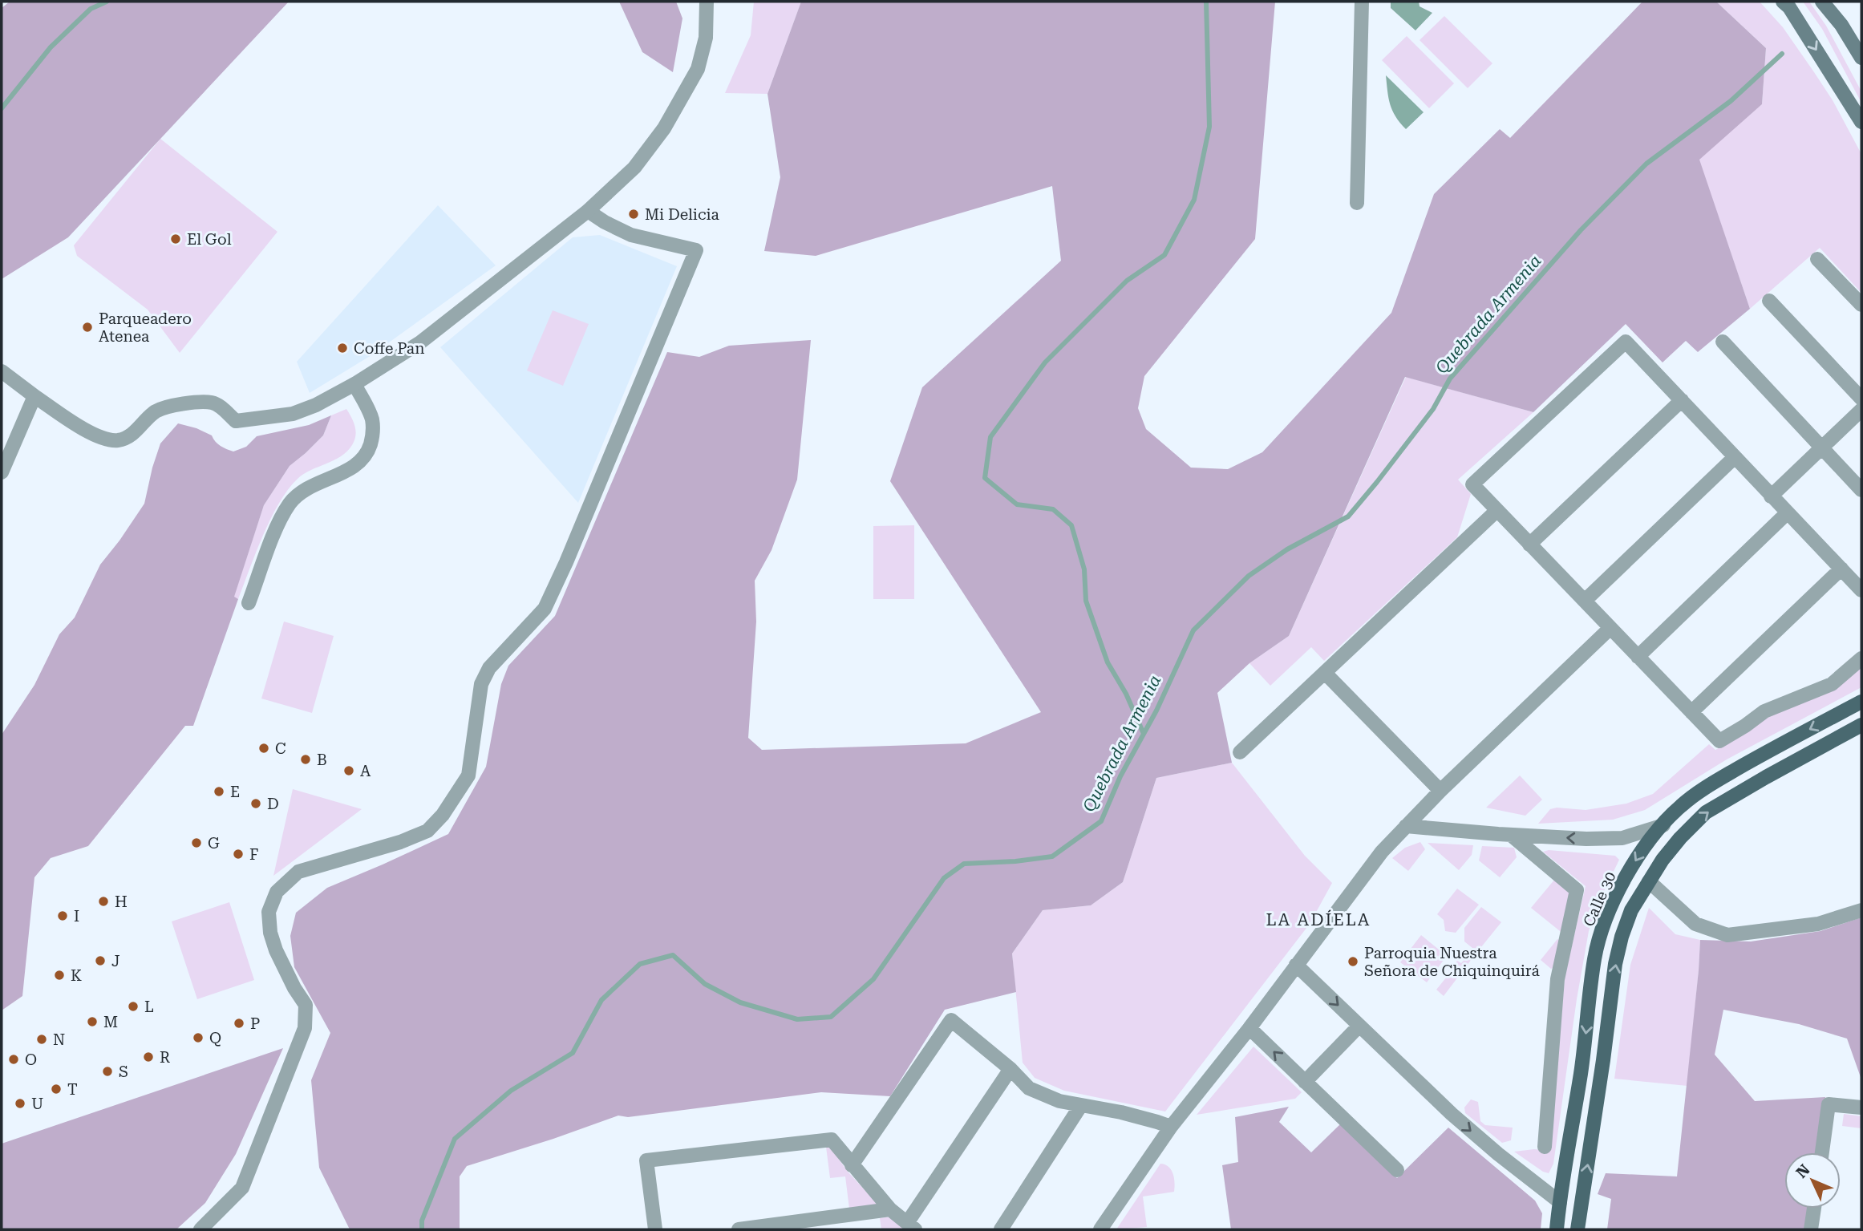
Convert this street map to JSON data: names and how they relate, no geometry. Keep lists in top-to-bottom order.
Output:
{
  "streets": {
    "main road": ["Calle 30"]
  },
  "districts": ["LA ADÍELA"],
  "water": ["Quebrada Armenia"],
  "places": [
    "Mi Delicia",
    "El Gol",
    "Parqueadero Atenea",
    "Coffe Pan",
    "C",
    "B",
    "A",
    "E",
    "D",
    "G",
    "F",
    "H",
    "I",
    "J",
    "Parroquia Nuestra Señora de Chiquinquirá",
    "K",
    "L",
    "M",
    "P",
    "Q",
    "N",
    "R",
    "O",
    "S",
    "T",
    "U"
  ],
  "north": "top left"
}
